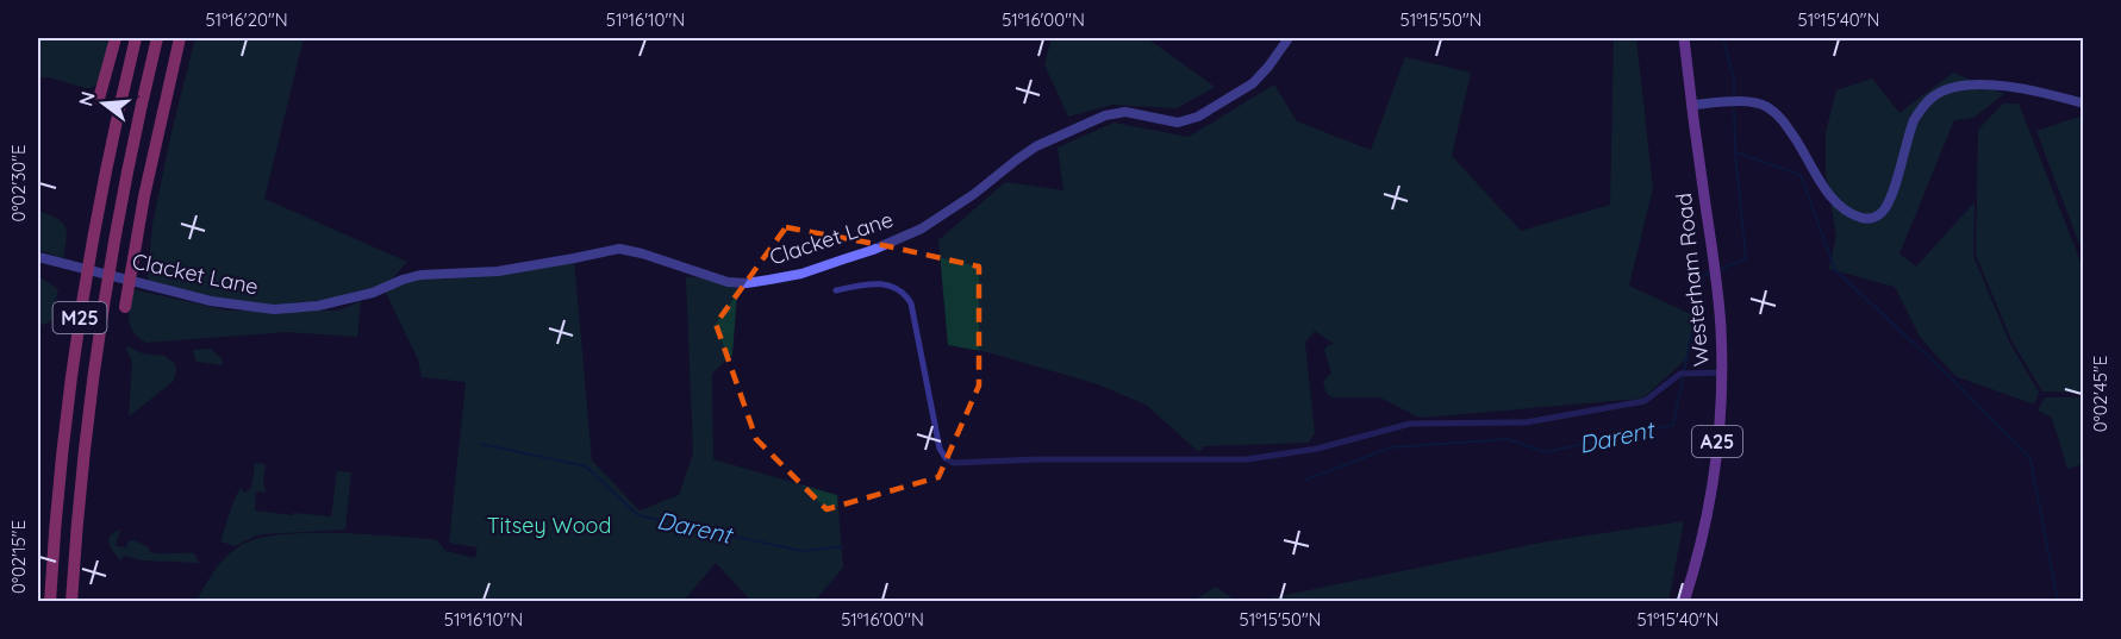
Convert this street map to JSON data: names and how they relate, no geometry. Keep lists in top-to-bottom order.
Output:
{
  "streets": {
    "highway": ["M25"],
    "main road": ["Westerham Road", "A25"],
    "street": ["Clacket Lane"]
  },
  "water": ["Darent"],
  "parks": ["Titsey Wood"],
  "north": "left",
  "coordinates": [
    "51°16'20\"N",
    "51°16'10\"N",
    "51°16'00\"N",
    "51°15'50\"N",
    "51°15'40\"N",
    "0°02'30\"E",
    "0°02'45\"E",
    "0°02'15\"E"
  ]
}
